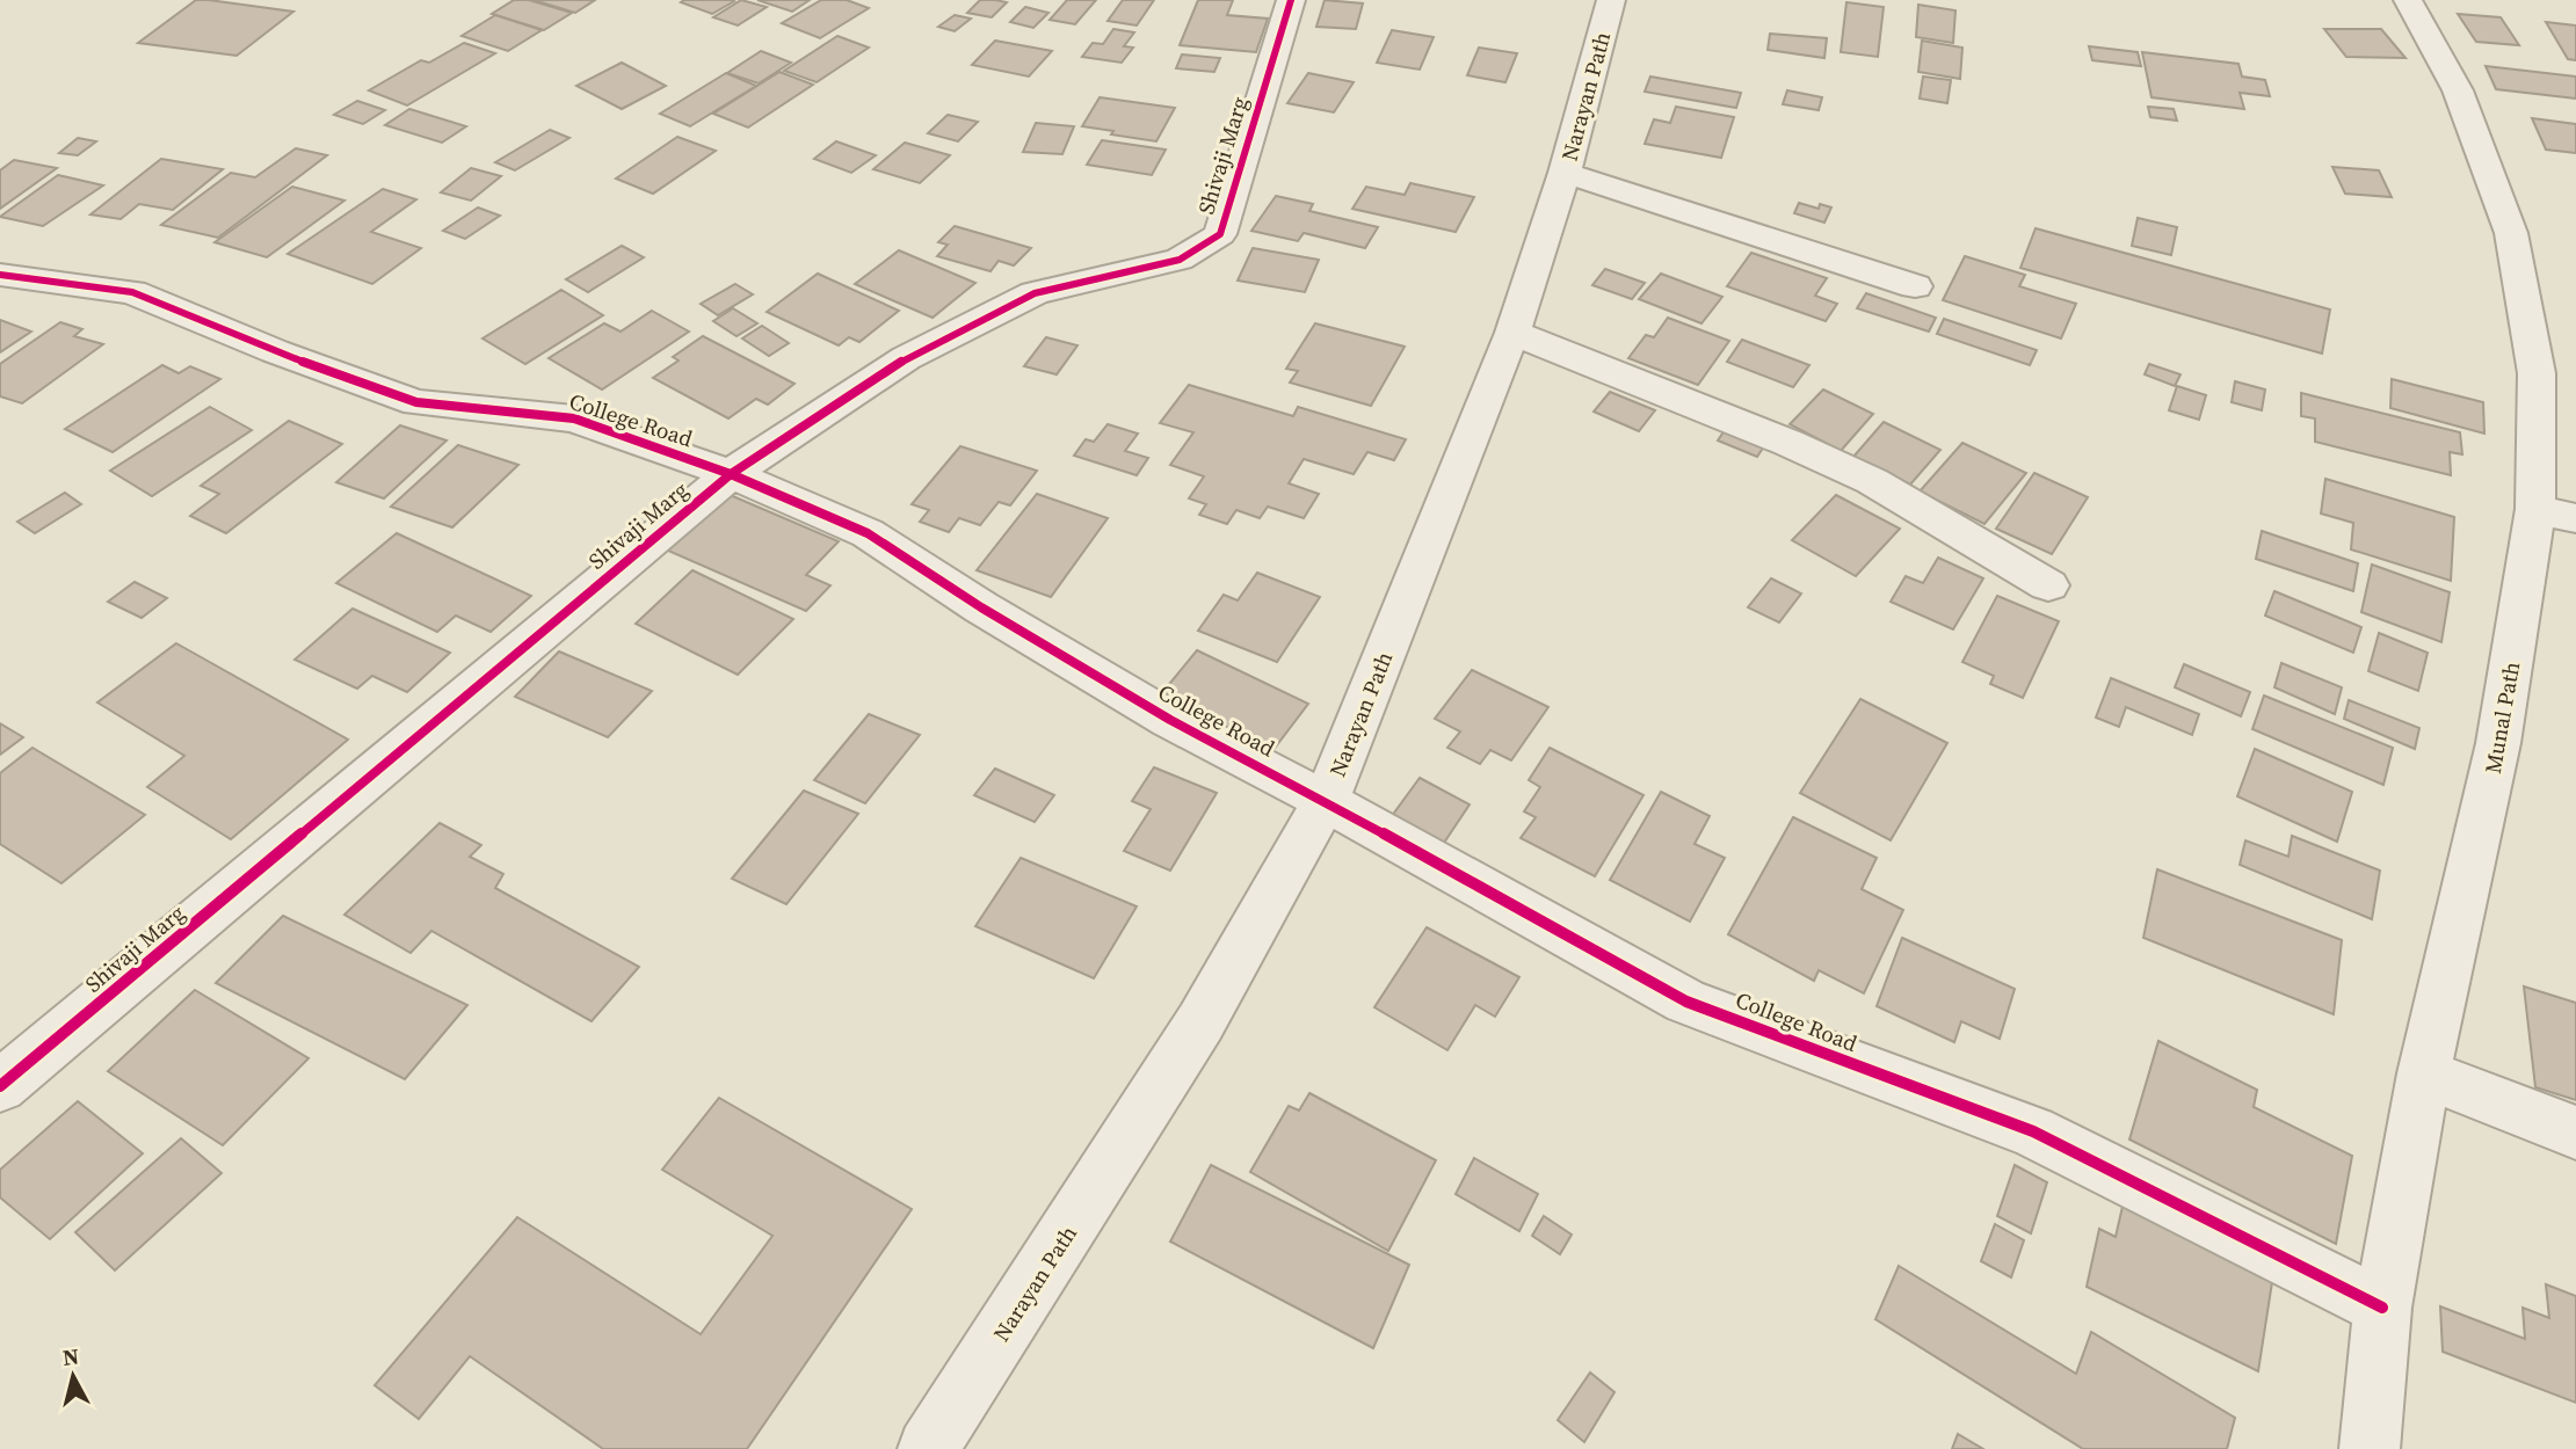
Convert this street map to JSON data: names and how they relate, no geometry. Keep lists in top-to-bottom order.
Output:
{
  "streets": {
    "street": [
      "Narayan Path",
      "Shivaji Marg",
      "College Road",
      "Munal Path"
    ]
  },
  "crossings": [
    ["Narayan Path", "College Road"],
    ["Shivaji Marg", "College Road"],
    ["College Road", "Munal Path"]
  ],
  "north": "top"
}
